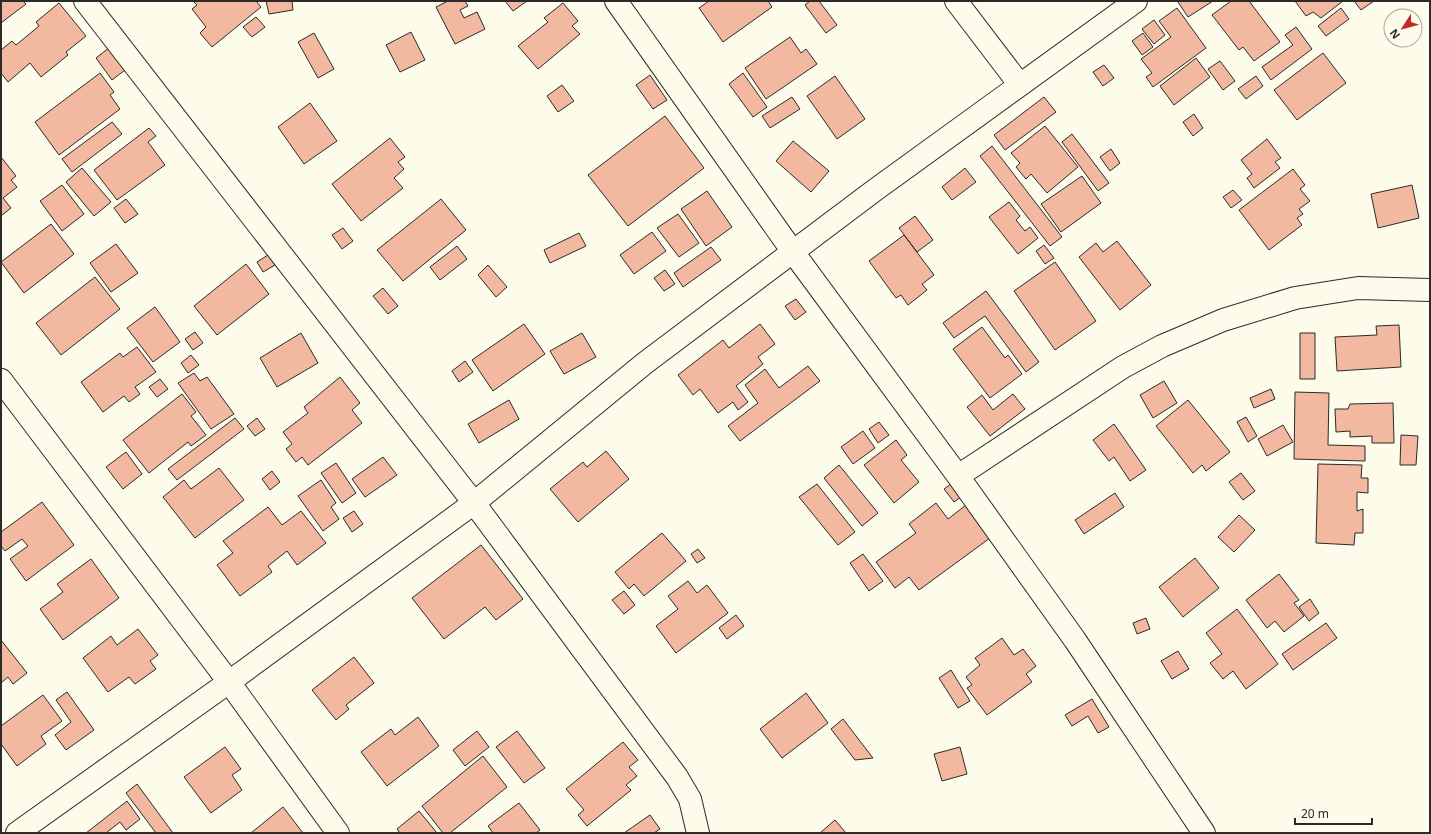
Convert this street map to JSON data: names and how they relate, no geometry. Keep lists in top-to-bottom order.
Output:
{
  "scale_bar": "20 m",
  "north": "bottom left"
}
